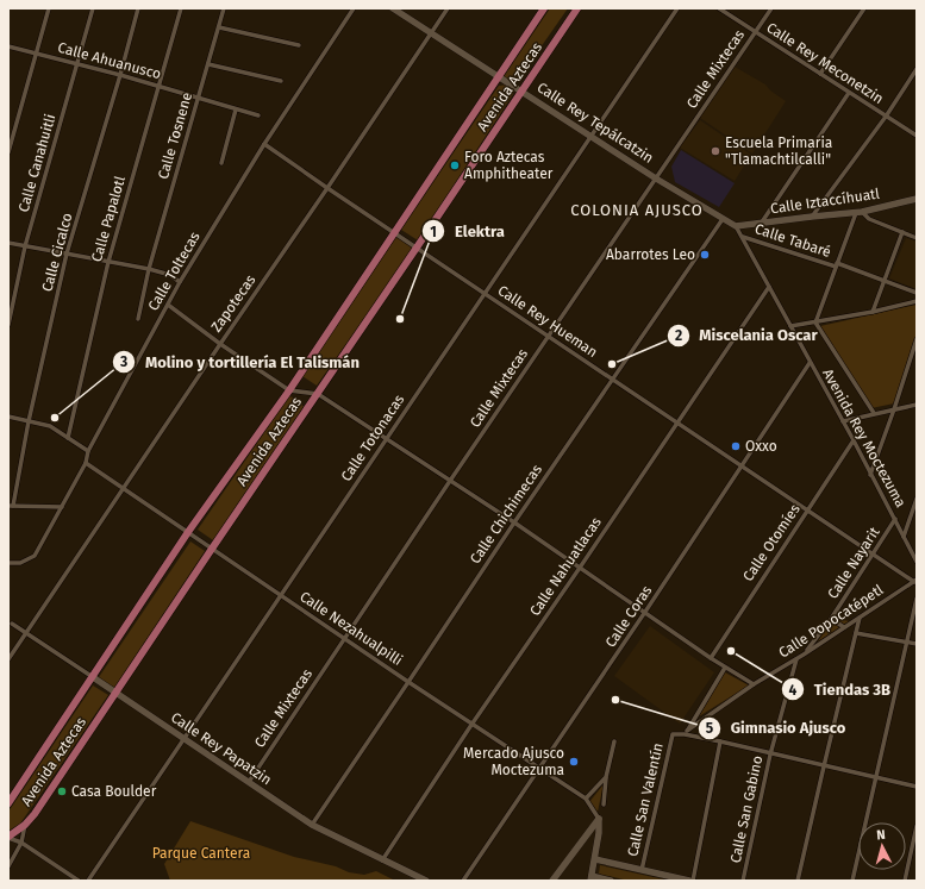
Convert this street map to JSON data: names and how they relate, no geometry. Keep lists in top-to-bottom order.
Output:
{
  "streets": {
    "main road": ["Avenida Aztecas"],
    "street": [
      "Calle Ahuanusco",
      "Calle Rey Meconetzin",
      "Calle Mixtecas",
      "Calle Rey Tepálcatzin",
      "Calle Tosnene",
      "Calle Canahuitli",
      "Calle Iztaccíhuatl",
      "Calle Papalotl",
      "Calle Tabaré",
      "Calle Cicalco",
      "Calle Toltecas",
      "Zapotecas",
      "Calle Rey Hueman",
      "Calle Totonacas",
      "Avenida Rey Moctezuma",
      "Calle Chichimecas",
      "Calle Otomíes",
      "Calle Nayarit",
      "Calle Nahuatlacas",
      "Calle Coras",
      "Calle Popocatépetl",
      "Calle Nezahualpilli",
      "Calle Rey Papatzin",
      "Calle San Valentín",
      "Calle San Gabino"
    ]
  },
  "crossings": [
    ["Calle Ahuanusco", "Calle Tosnene"],
    ["Calle Ahuanusco", "Calle Canahuitli"],
    ["Calle Ahuanusco", "Calle Papalotl"],
    ["Calle Ahuanusco", "Calle Cicalco"],
    ["Calle Rey Meconetzin", "Calle Mixtecas"],
    ["Calle Mixtecas", "Calle Rey Tepálcatzin"],
    ["Calle Mixtecas", "Calle Rey Hueman"],
    ["Calle Mixtecas", "Calle Nezahualpilli"],
    ["Calle Mixtecas", "Calle Rey Papatzin"],
    ["Avenida Aztecas", "Calle Rey Tepálcatzin"],
    ["Avenida Aztecas", "Calle Rey Hueman"],
    ["Avenida Aztecas", "Calle Nezahualpilli"],
    ["Avenida Aztecas", "Calle Rey Papatzin"],
    ["Calle Rey Tepálcatzin", "Calle Iztaccíhuatl"],
    ["Calle Rey Tepálcatzin", "Zapotecas"],
    ["Calle Rey Tepálcatzin", "Calle Totonacas"],
    ["Calle Rey Tepálcatzin", "Avenida Rey Moctezuma"],
    ["Calle Rey Tepálcatzin", "Calle Chichimecas"],
    ["Calle Iztaccíhuatl", "Avenida Rey Moctezuma"],
    ["Calle Tabaré", "Avenida Rey Moctezuma"],
    ["Calle Toltecas", "Calle Rey Hueman"],
    ["Calle Toltecas", "Calle Nezahualpilli"],
    ["Zapotecas", "Calle Rey Hueman"],
    ["Zapotecas", "Calle Nezahualpilli"],
    ["Zapotecas", "Calle Rey Papatzin"],
    ["Calle Rey Hueman", "Calle Totonacas"],
    ["Calle Rey Hueman", "Calle Chichimecas"],
    ["Calle Rey Hueman", "Calle Otomíes"],
    ["Calle Rey Hueman", "Calle Nayarit"],
    ["Calle Rey Hueman", "Calle Nahuatlacas"],
    ["Calle Rey Hueman", "Calle Coras"],
    ["Calle Rey Hueman", "Calle Popocatépetl"],
    ["Calle Totonacas", "Calle Nezahualpilli"],
    ["Calle Totonacas", "Calle Rey Papatzin"],
    ["Avenida Rey Moctezuma", "Calle Otomíes"],
    ["Avenida Rey Moctezuma", "Calle Nayarit"],
    ["Avenida Rey Moctezuma", "Calle Nahuatlacas"],
    ["Avenida Rey Moctezuma", "Calle Coras"],
    ["Calle Chichimecas", "Calle Nezahualpilli"],
    ["Calle Chichimecas", "Calle Rey Papatzin"],
    ["Calle Nayarit", "Calle Popocatépetl"],
    ["Calle Nahuatlacas", "Calle Nezahualpilli"],
    ["Calle Nahuatlacas", "Calle Rey Papatzin"],
    ["Calle Coras", "Calle Nezahualpilli"],
    ["Calle Popocatépetl", "Calle San Valentín"],
    ["Calle Popocatépetl", "Calle San Gabino"]
  ],
  "districts": ["COLONIA AJUSCO"],
  "parks": ["Parque Cantera"],
  "places": [
    "Escuela Primaria \"Tlamachtilcalli\"",
    "Foro Aztecas Amphitheater",
    "Abarrotes Leo",
    "Elektra",
    "Miscelania Oscar",
    "Molino y tortillería El Talismán",
    "Oxxo",
    "Tiendas 3B",
    "Gimnasio Ajusco",
    "Mercado Ajusco Moctezuma",
    "Casa Boulder"
  ],
  "north": "top"
}
